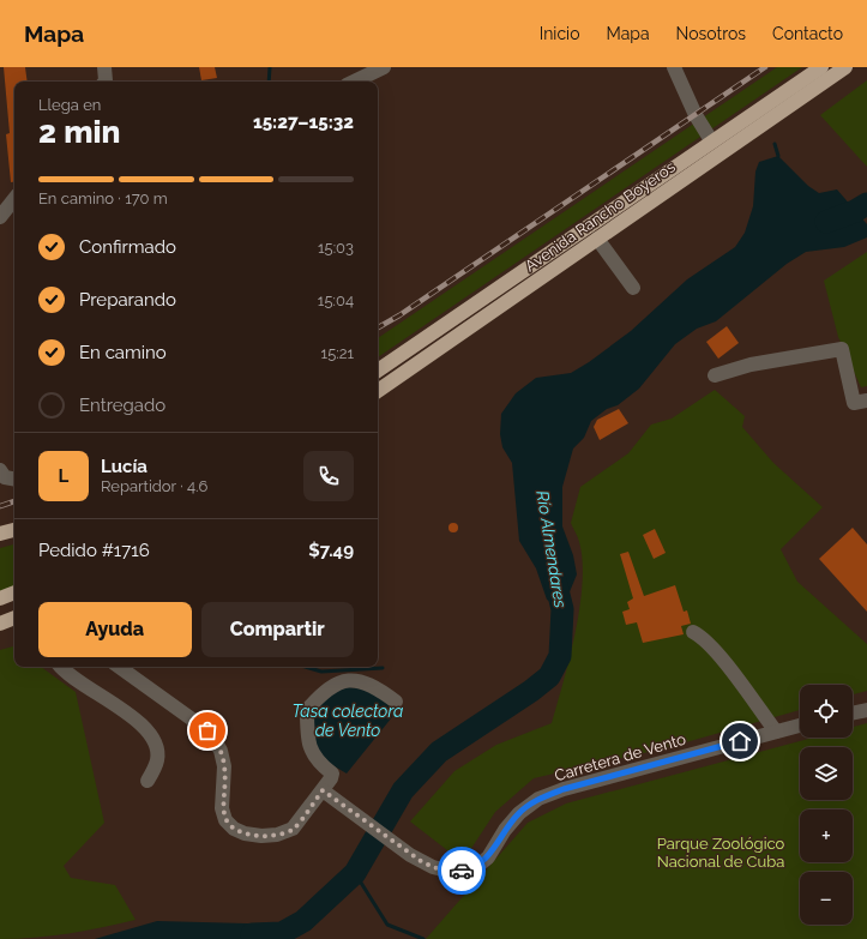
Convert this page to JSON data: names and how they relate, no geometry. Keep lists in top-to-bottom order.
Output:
{
  "streets": {
    "highway": ["Avenida Rancho Boyeros"],
    "street": ["Carretera de Vento"]
  },
  "water": ["Río Almendares", "Tasa colectora de Vento"],
  "parks": ["Parque Zoológico Nacional de Cuba"],
  "page": {
    "header": "Mapa",
    "nav": [
      "Inicio",
      "Mapa",
      "Nosotros",
      "Contacto"
    ],
    "heading": ["2 min", "Llega en", "15:27–15:32"],
    "panel": [
      "Lucía",
      "Repartidor · 4.6",
      "Pedido #1716",
      "$7.49"
    ],
    "bar": "En camino · 170 m",
    "list": [
      ["Confirmado", "15:03"],
      ["Preparando", "15:04"],
      ["En camino", "15:21"],
      "Entregado"
    ],
    "round": "L",
    "buttons": ["Ayuda", "Compartir"],
    "map_buttons": ["+", "−"]
  }
}
